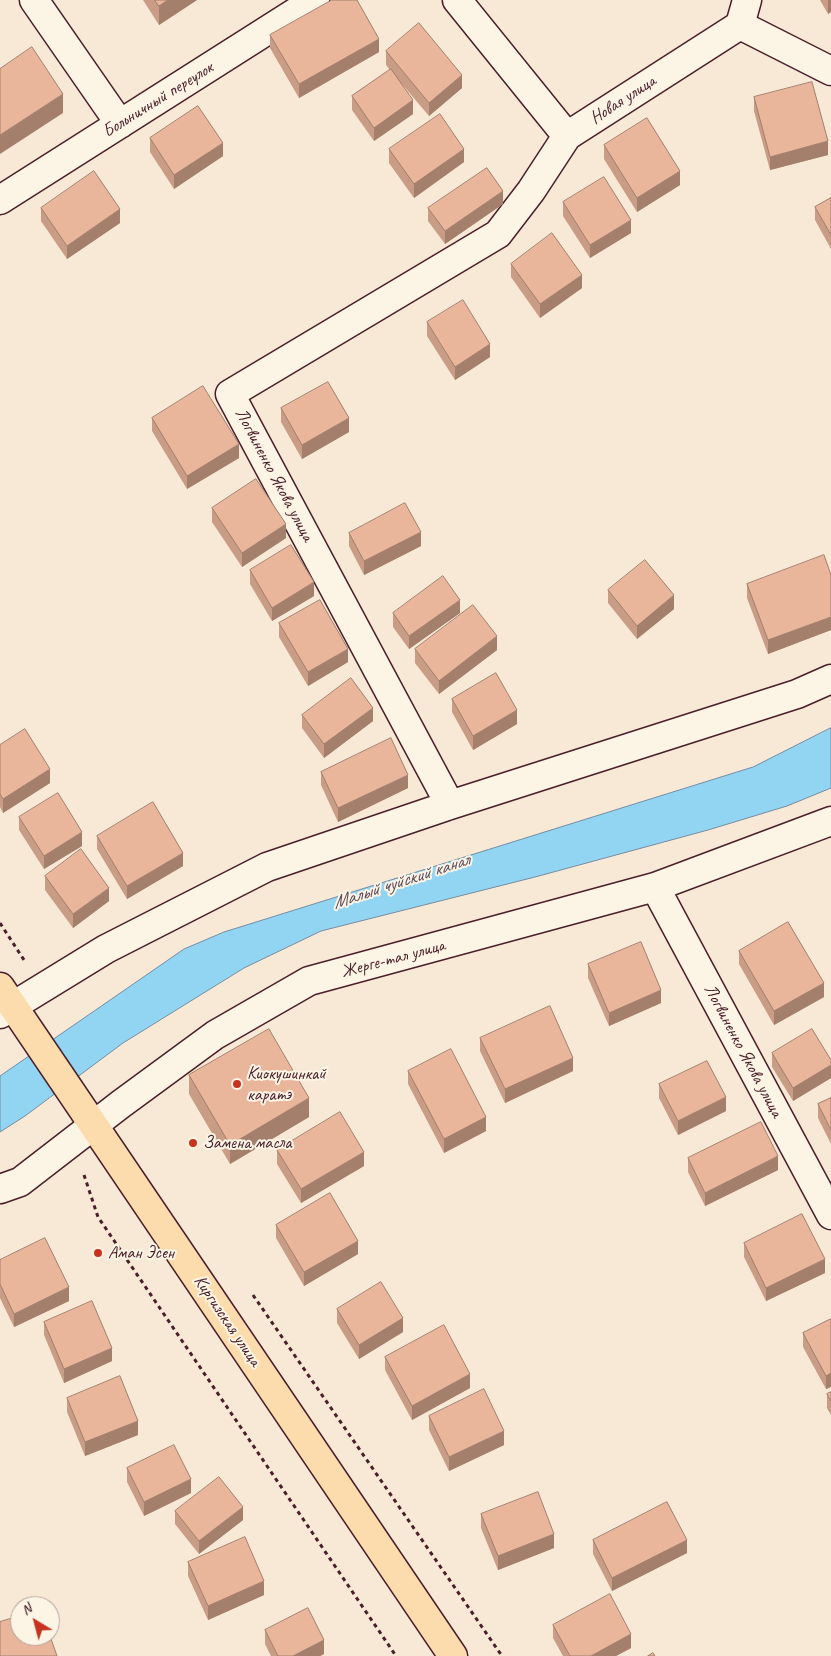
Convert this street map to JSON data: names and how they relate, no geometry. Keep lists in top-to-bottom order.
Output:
{
  "streets": {
    "main road": ["Киргизская улица"],
    "street": [
      "Больничный переулок",
      "Новая улица",
      "Логвиненко Якова улица",
      "Жерге-тал улица"
    ]
  },
  "crossings": [
    ["Новая улица", "Логвиненко Якова улица"],
    ["Логвиненко Якова улица", "Жерге-тал улица"],
    ["Жерге-тал улица", "Киргизская улица"]
  ],
  "water": ["Малый чуйский канал"],
  "places": ["Киокушинкай каратэ", "Замена масла", "Аман Эсен"],
  "north": "top left"
}
